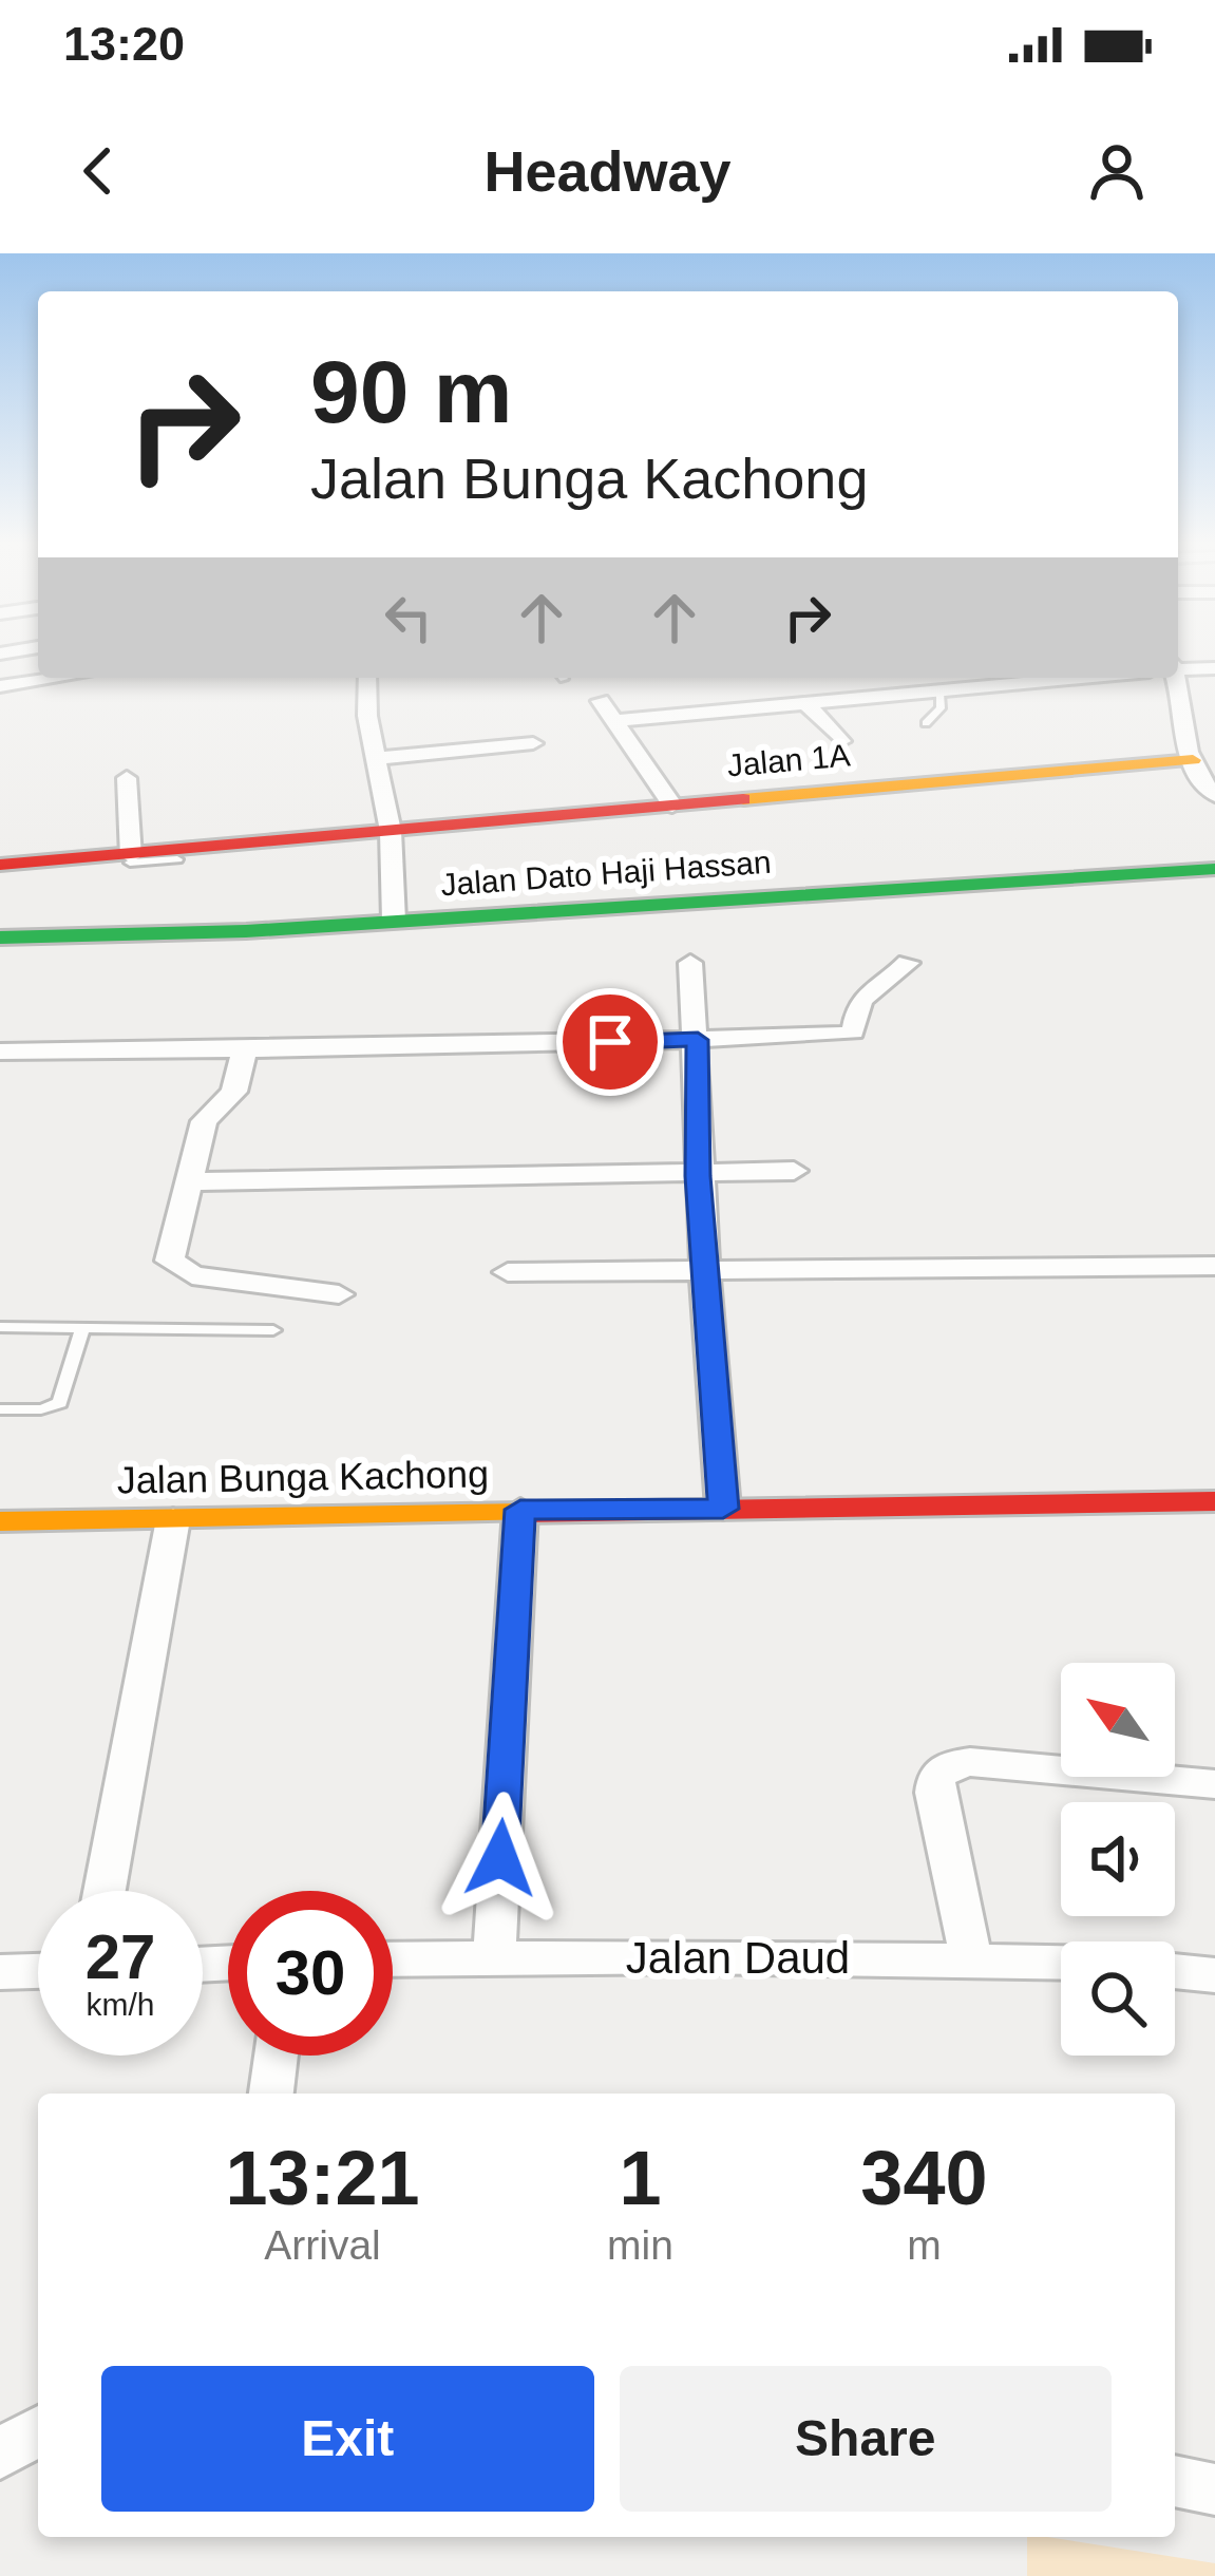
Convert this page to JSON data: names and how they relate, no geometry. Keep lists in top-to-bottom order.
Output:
{
  "streets": {
    "street": [
      "Jalan 1A",
      "Jalan Dato Haji Hassan",
      "Jalan Bunga Kachong",
      "Jalan Daud"
    ]
  },
  "north": "top left",
  "page": {
    "status": "13:20",
    "header": "Headway",
    "turn": ["90 m", "Jalan Bunga Kachong"],
    "speed": "27 km/h",
    "limit": "30",
    "eta": [
      "13:21",
      "Arrival",
      "1",
      "min",
      "340",
      "m"
    ],
    "buttons": ["Exit", "Share"]
  }
}
